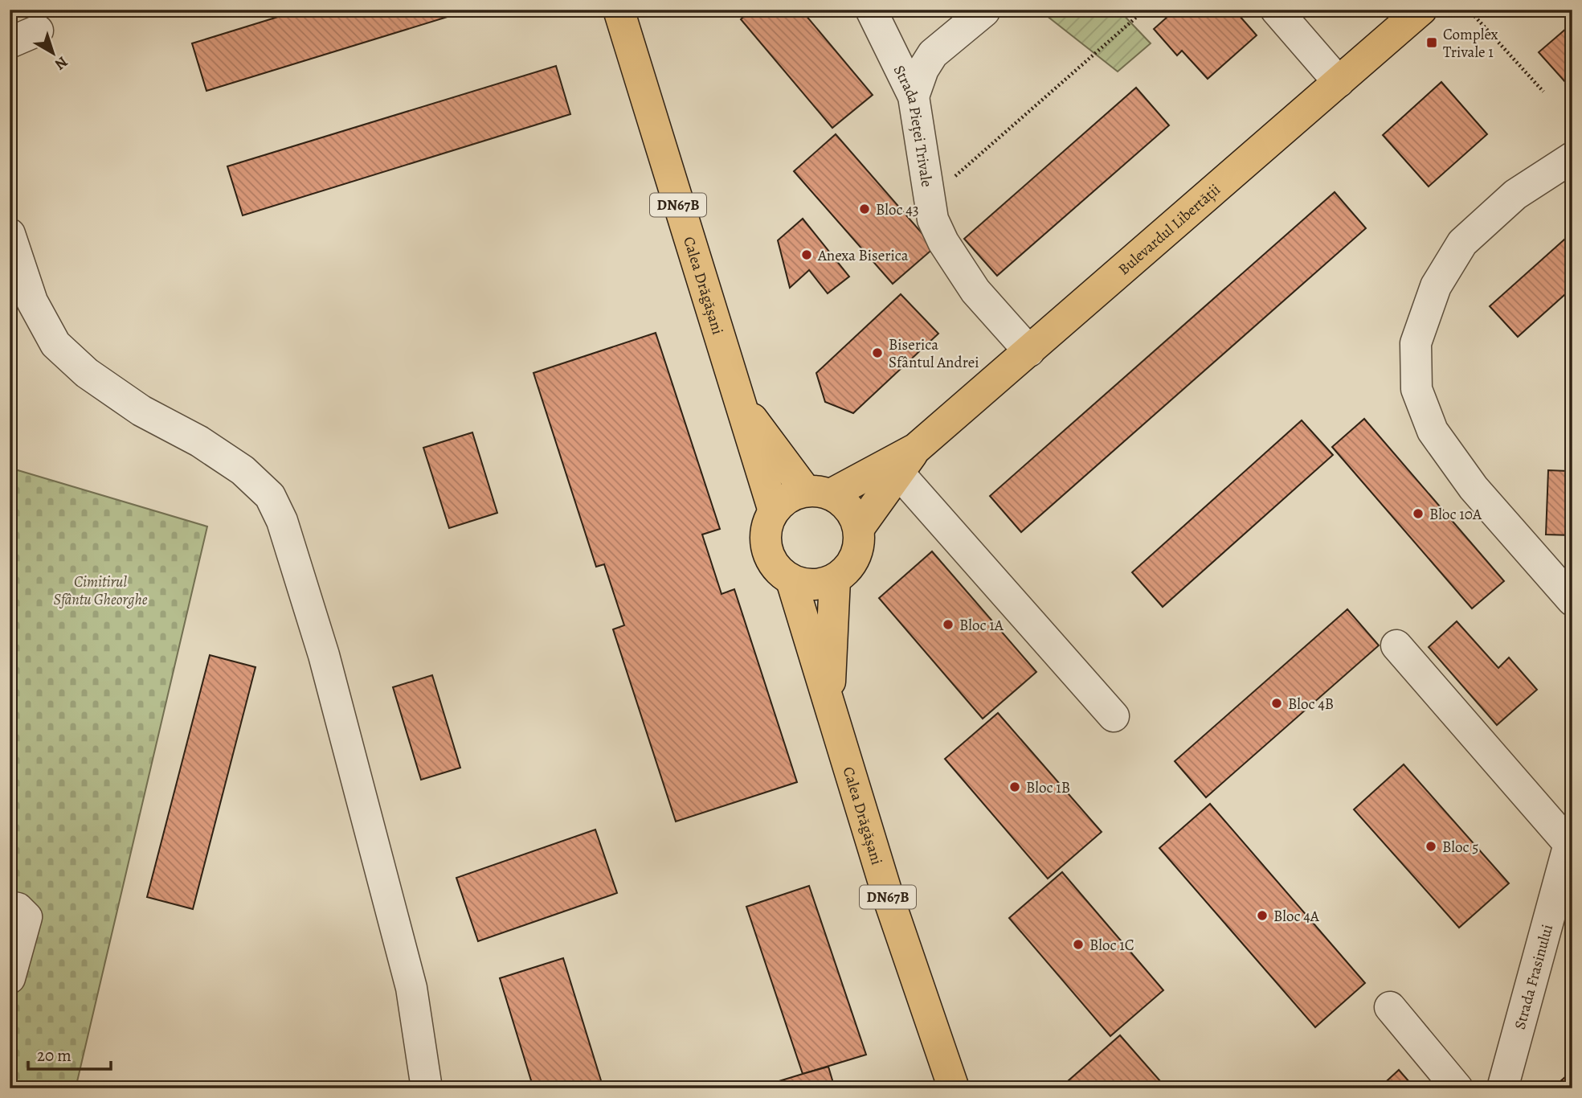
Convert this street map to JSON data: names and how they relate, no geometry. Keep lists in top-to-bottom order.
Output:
{
  "streets": {
    "main road": ["DN67B", "Bulevardul Libertății", "Calea Drăgășani"],
    "street": ["Strada Pieței Trivale", "Strada Frasinului"]
  },
  "crossings": [
    ["Strada Pieței Trivale", "Bulevardul Libertății"],
    ["Bulevardul Libertății", "Calea Drăgășani"]
  ],
  "parks": ["Cimitirul Sfântu Gheorghe"],
  "places": {
    "transit": ["Complex Trivale 1"],
    "other": [
      "Bloc 43",
      "Anexa Biserica",
      "Biserica Sfântul Andrei",
      "Bloc 10A",
      "Bloc 1A",
      "Bloc 4B",
      "Bloc 1B",
      "Bloc 5",
      "Bloc 4A",
      "Bloc 1C"
    ]
  },
  "scale_bar": "20 m",
  "north": "bottom right"
}
